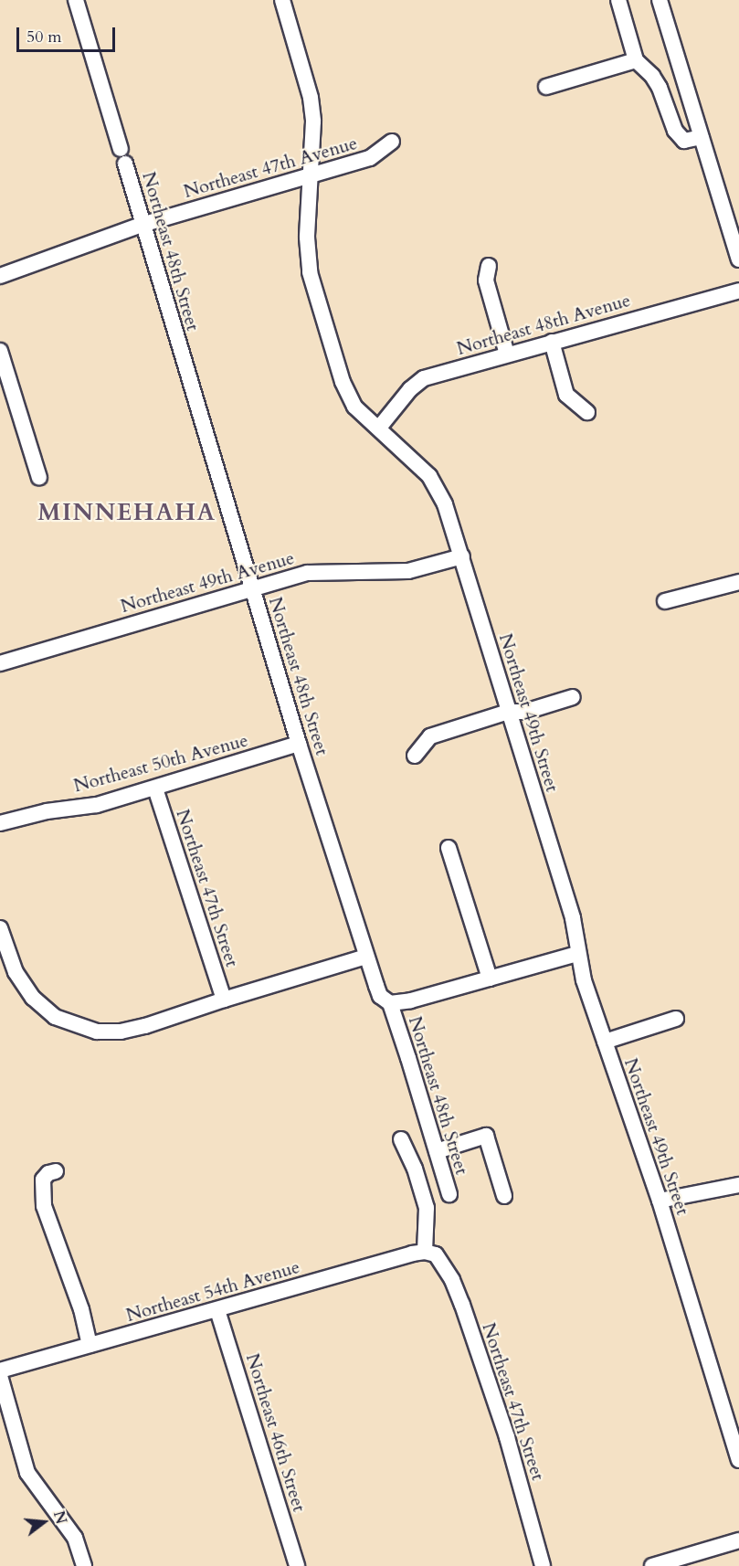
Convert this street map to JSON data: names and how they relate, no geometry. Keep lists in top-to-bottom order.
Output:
{
  "streets": {
    "street": [
      "Northeast 47th Avenue",
      "Northeast 48th Street",
      "Northeast 48th Avenue",
      "Northeast 49th Avenue",
      "Northeast 49th Street",
      "Northeast 50th Avenue",
      "Northeast 47th Street",
      "Northeast 54th Avenue",
      "Northeast 46th Street"
    ]
  },
  "crossings": [
    ["Northeast 47th Avenue", "Northeast 48th Street"],
    ["Northeast 47th Avenue", "Northeast 49th Street"],
    ["Northeast 48th Street", "Northeast 49th Avenue"],
    ["Northeast 48th Street", "Northeast 50th Avenue"],
    ["Northeast 48th Avenue", "Northeast 49th Street"],
    ["Northeast 49th Avenue", "Northeast 49th Street"],
    ["Northeast 50th Avenue", "Northeast 47th Street"],
    ["Northeast 47th Street", "Northeast 54th Avenue"],
    ["Northeast 54th Avenue", "Northeast 46th Street"]
  ],
  "districts": ["MINNEHAHA"],
  "scale_bar": "50 m",
  "north": "right"
}
